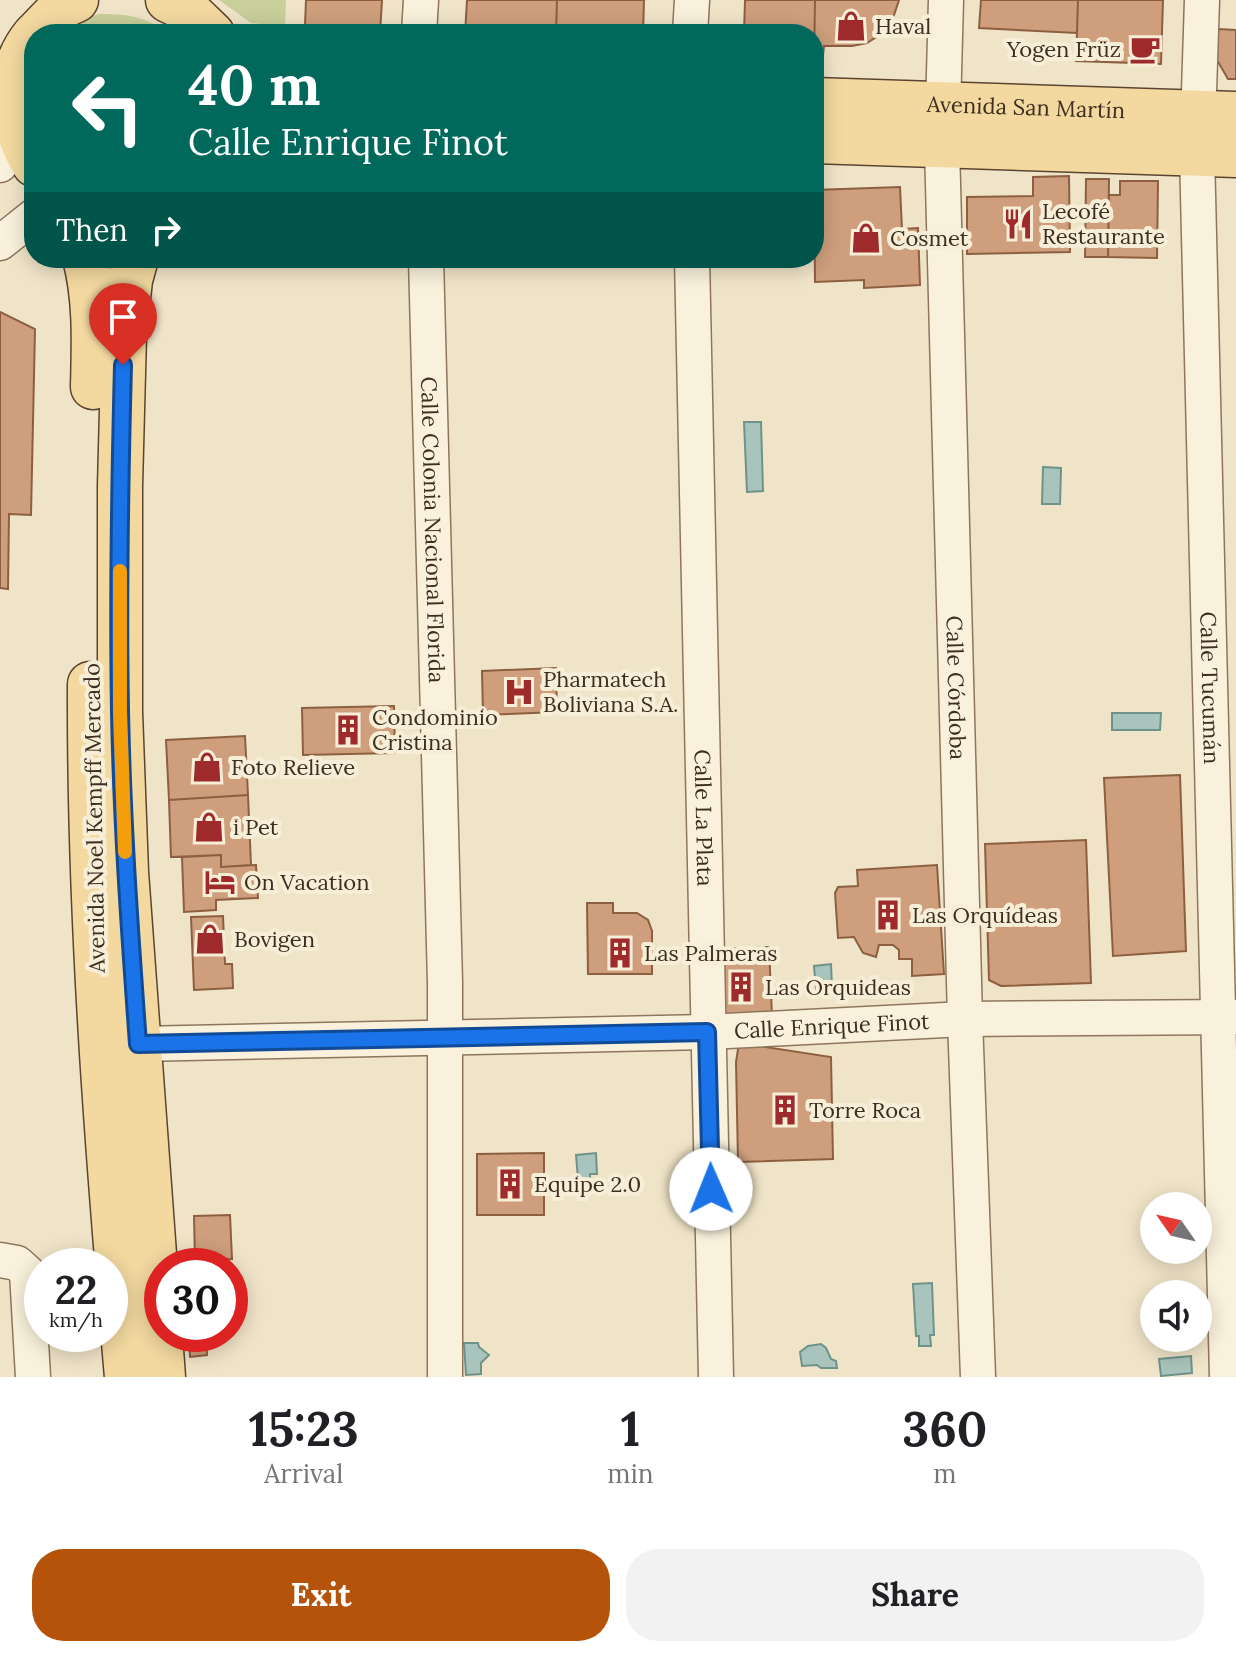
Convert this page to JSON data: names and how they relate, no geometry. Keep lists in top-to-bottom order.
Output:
{
  "streets": {
    "main road": ["Avenida San Martín", "Avenida Noel Kempff Mercado"],
    "street": [
      "Calle Colonia Nacional Florida",
      "Calle Tucumán",
      "Calle Córdoba",
      "Calle La Plata",
      "Calle Enrique Finot"
    ]
  },
  "crossings": [
    ["Avenida San Martín", "Calle Tucumán"],
    ["Avenida San Martín", "Calle Córdoba"],
    ["Calle Colonia Nacional Florida", "Calle Enrique Finot"],
    ["Calle Tucumán", "Calle Enrique Finot"],
    ["Calle Córdoba", "Calle Enrique Finot"],
    ["Avenida Noel Kempff Mercado", "Calle Enrique Finot"],
    ["Calle La Plata", "Calle Enrique Finot"]
  ],
  "places": {
    "shop": [
      "Haval",
      "Cosmet",
      "Foto Relieve",
      "i Pet",
      "Bovigen"
    ],
    "cafe": ["Yogen Früz"],
    "restaurant": ["Lecofé Restaurante"],
    "hospital": ["Pharmatech Boliviana S.A."],
    "building": [
      "Condominio Cristina",
      "Las Orquídeas",
      "Las Palmeras",
      "Las Orquideas",
      "Torre Roca",
      "Equipe 2.0"
    ],
    "hotel": ["On Vacation"]
  },
  "north": "top left",
  "page": {
    "turn": ["40 m", "Calle Enrique Finot"],
    "then": "Then",
    "speed": "22 km/h",
    "limit": "30",
    "eta": [
      "15:23",
      "Arrival",
      "1",
      "min",
      "360",
      "m"
    ],
    "buttons": ["Exit", "Share"]
  }
}
